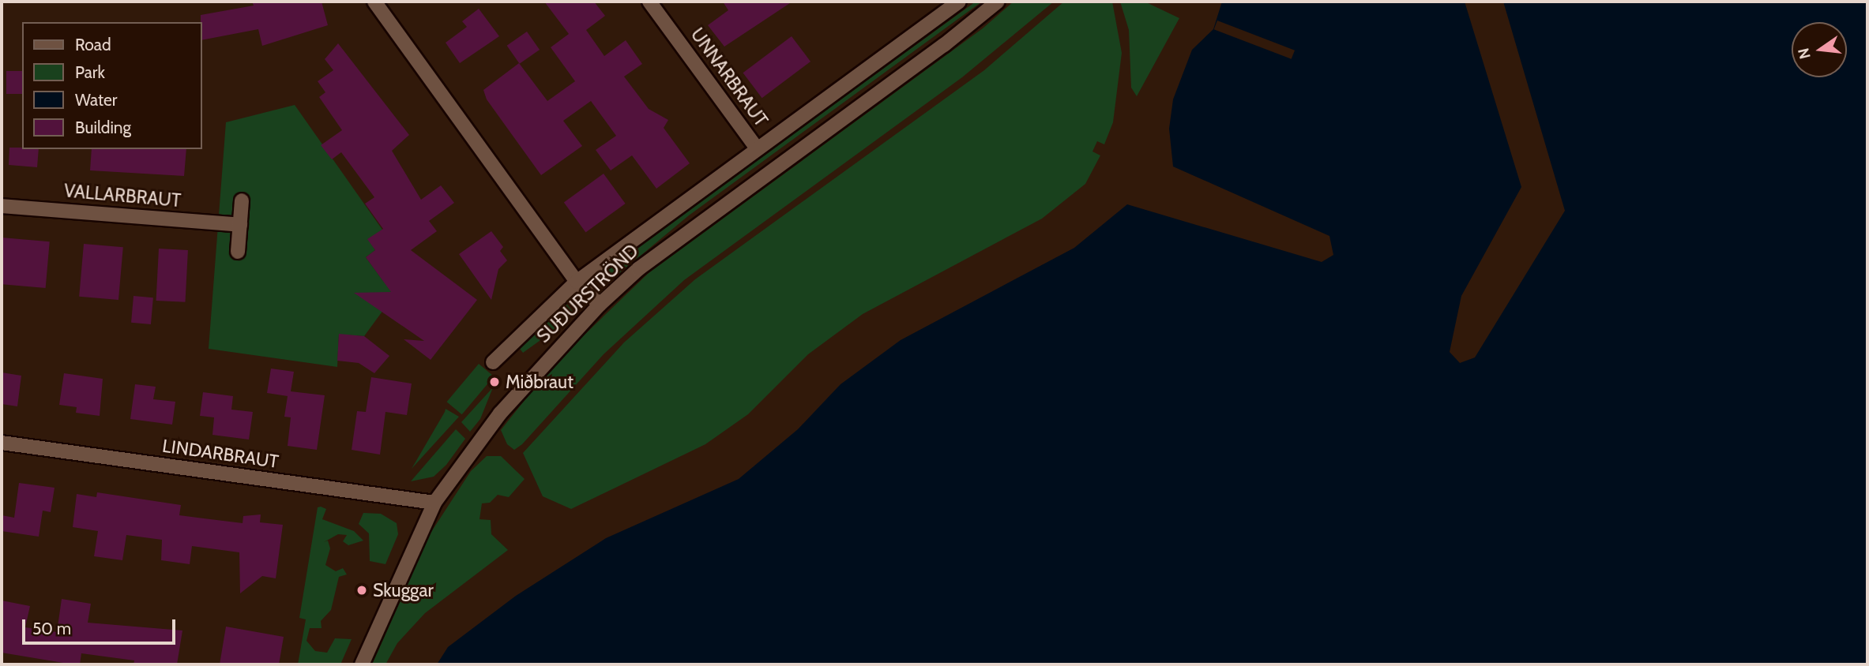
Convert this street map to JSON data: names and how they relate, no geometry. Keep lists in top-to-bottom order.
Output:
{
  "streets": {
    "street": [
      "UNNARBRAUT",
      "VALLARBRAUT",
      "SUÐURSTRÖND",
      "LINDARBRAUT"
    ]
  },
  "crossings": [
    ["SUÐURSTRÖND", "LINDARBRAUT"]
  ],
  "places": ["Miðbraut", "Skuggar"],
  "legend": [
    "Road",
    "Park",
    "Water",
    "Building"
  ],
  "scale_bar": "50 m",
  "north": "left"
}
